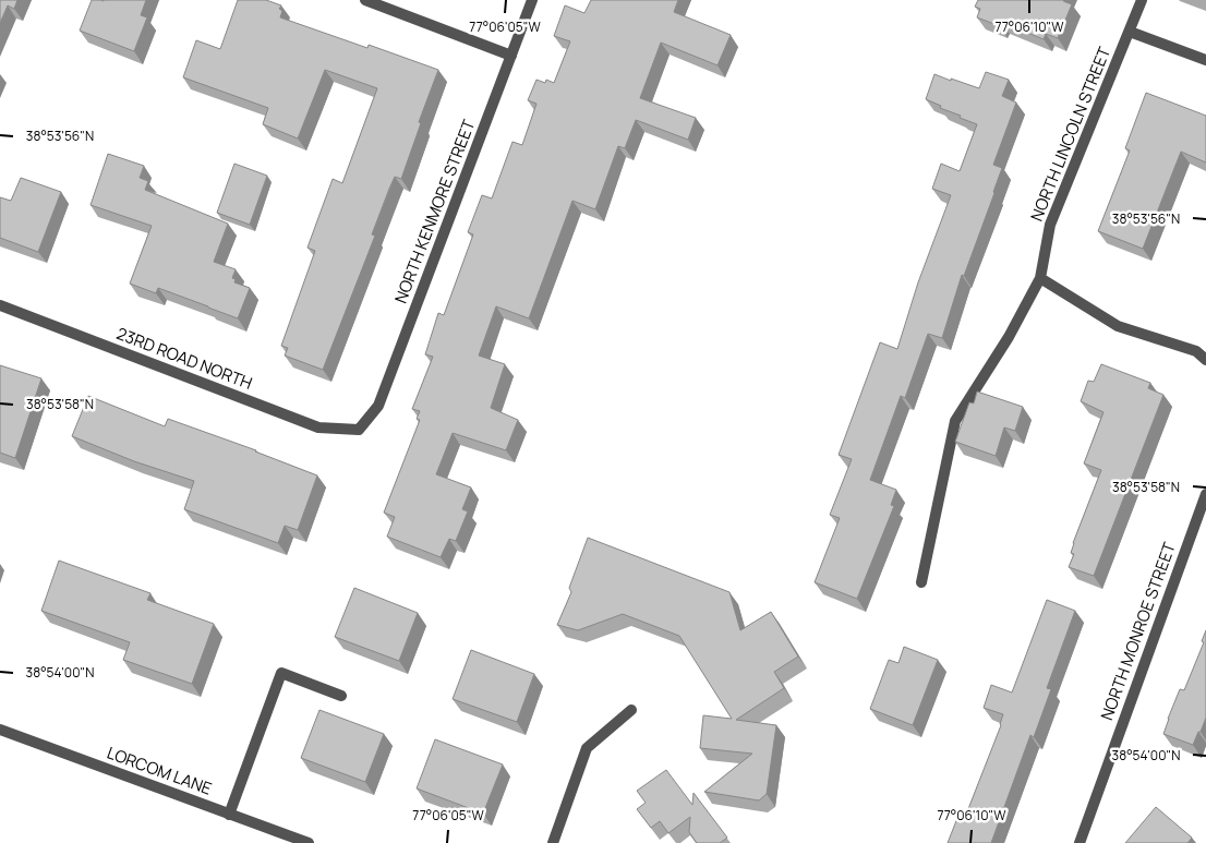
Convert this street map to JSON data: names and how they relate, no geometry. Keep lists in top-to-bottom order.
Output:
{
  "streets": {
    "street": [
      "NORTH LINCOLN STREET",
      "NORTH KENMORE STREET",
      "23RD ROAD NORTH",
      "NORTH MONROE STREET",
      "LORCOM LANE"
    ]
  },
  "crossings": [
    ["NORTH KENMORE STREET", "23RD ROAD NORTH"]
  ],
  "coordinates": [
    "77°06'05\"W",
    "77°06'10\"W",
    "38°53'56\"N",
    "38°53'58\"N",
    "38°54'00\"N"
  ]
}
